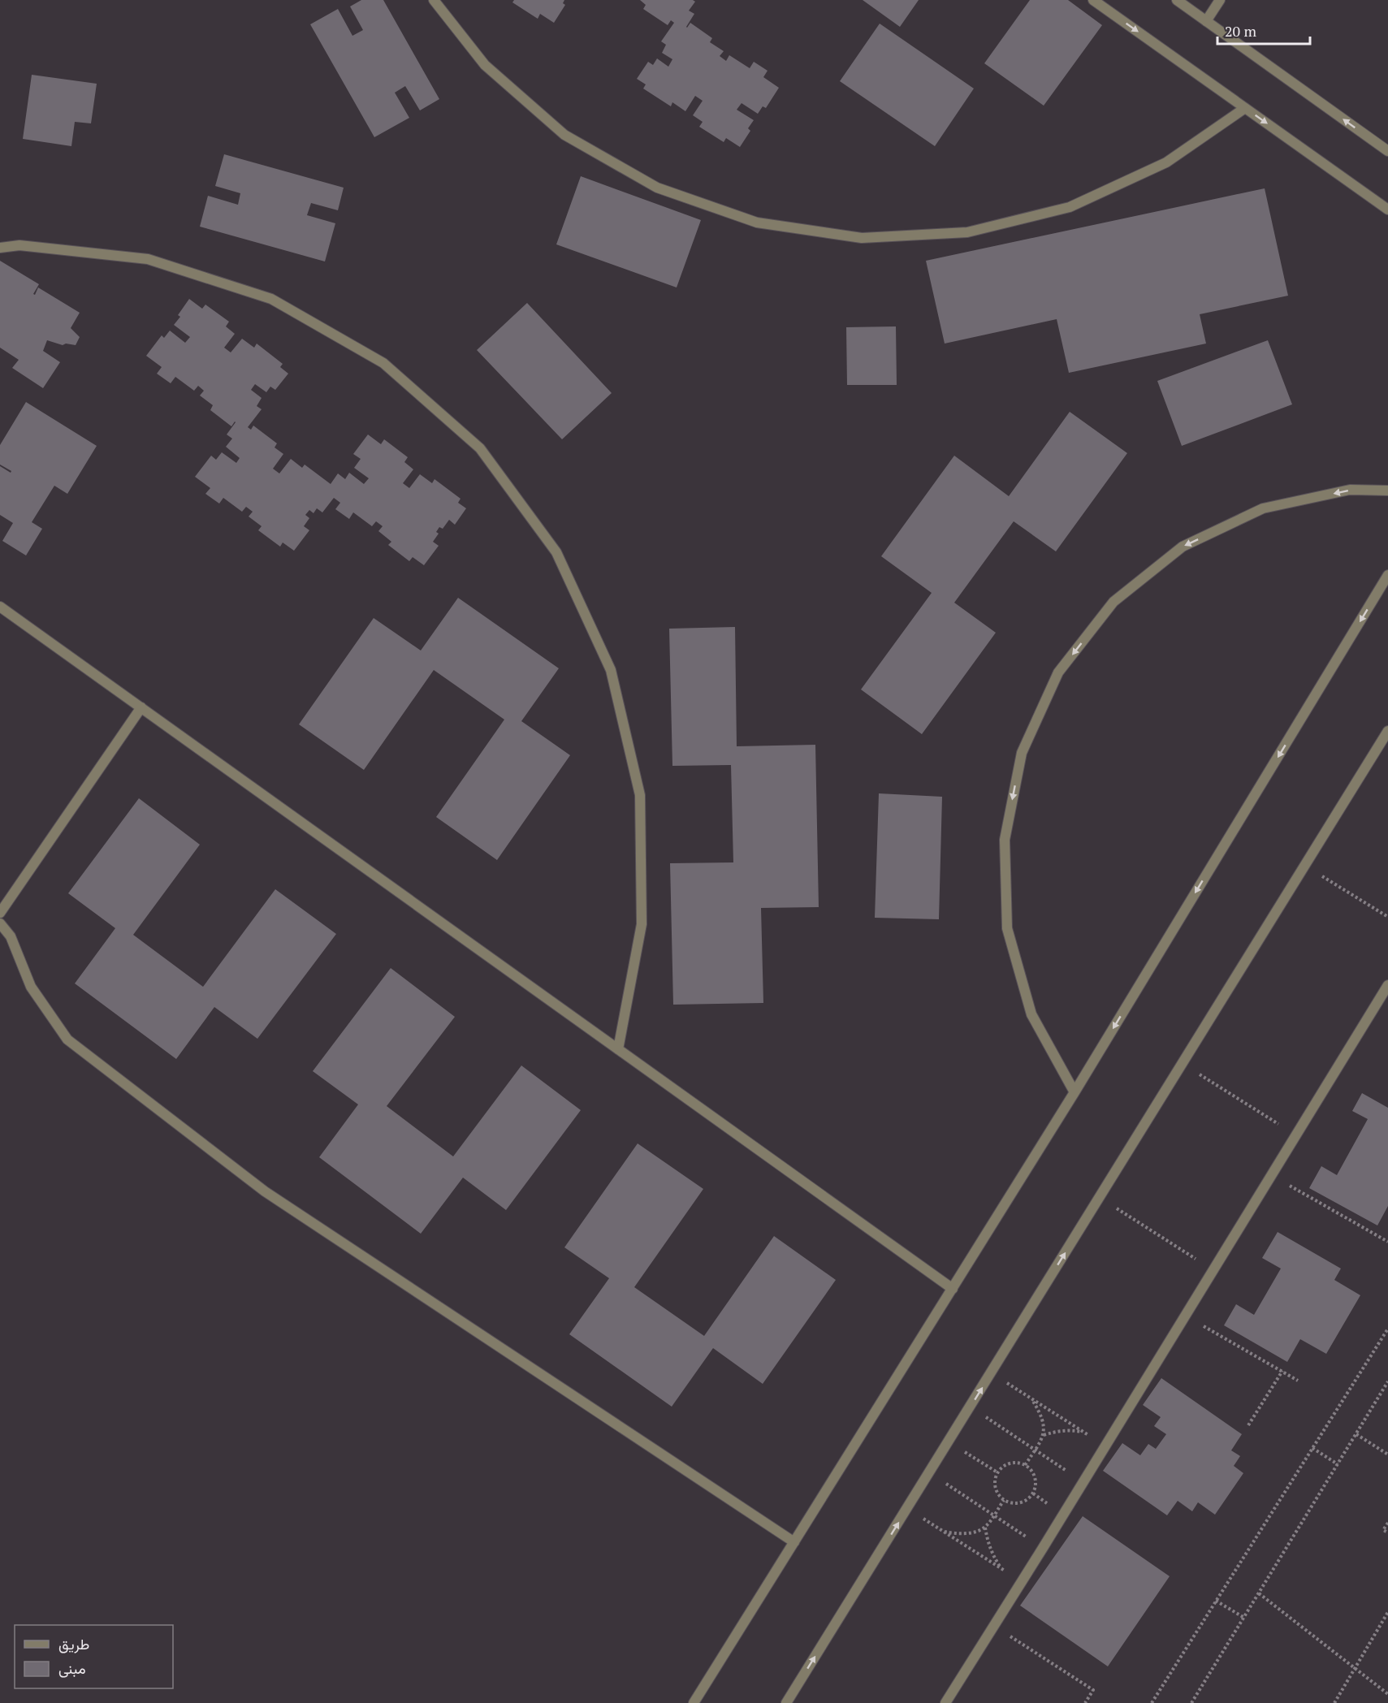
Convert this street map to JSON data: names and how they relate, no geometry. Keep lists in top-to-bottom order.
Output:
{
  "legend": ["طريق", "مبنى"],
  "scale_bar": "20 m"
}
